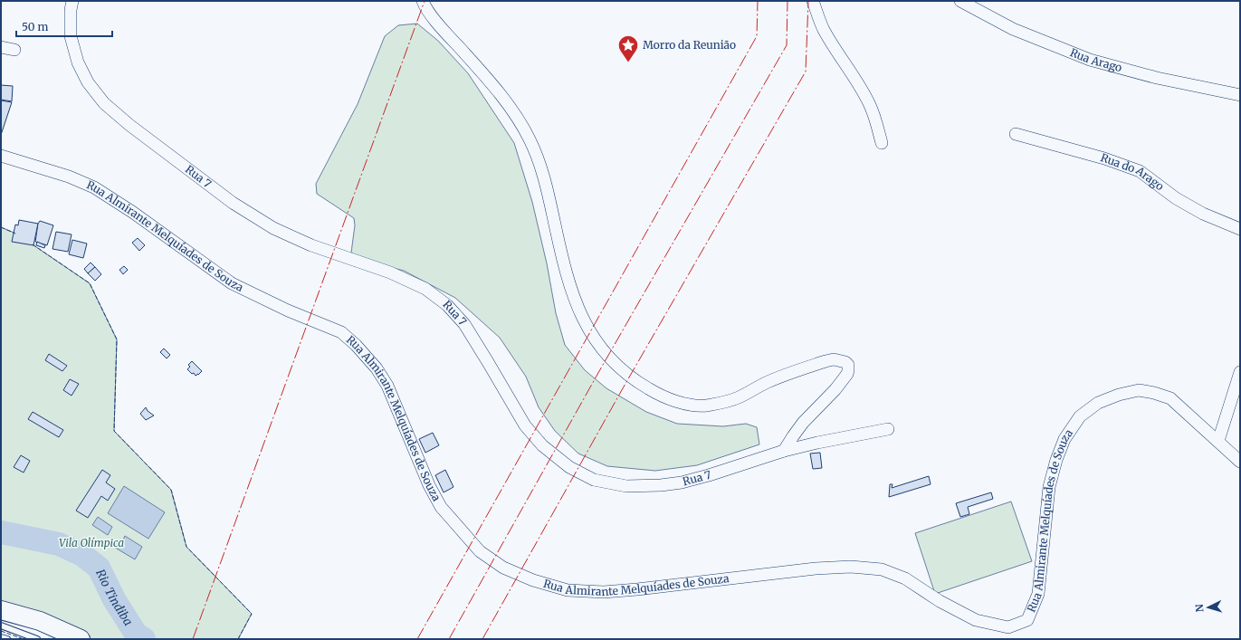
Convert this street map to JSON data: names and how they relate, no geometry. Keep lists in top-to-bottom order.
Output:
{
  "streets": {
    "street": [
      "Rua Arago",
      "Rua do Arago",
      "Rua 7",
      "Rua Almirante Melquíades de Souza"
    ]
  },
  "water": ["Rio Tindiba"],
  "parks": ["Vila Olímpica"],
  "places": {
    "place": ["Morro da Reunião"]
  },
  "scale_bar": "50 m",
  "north": "left"
}
